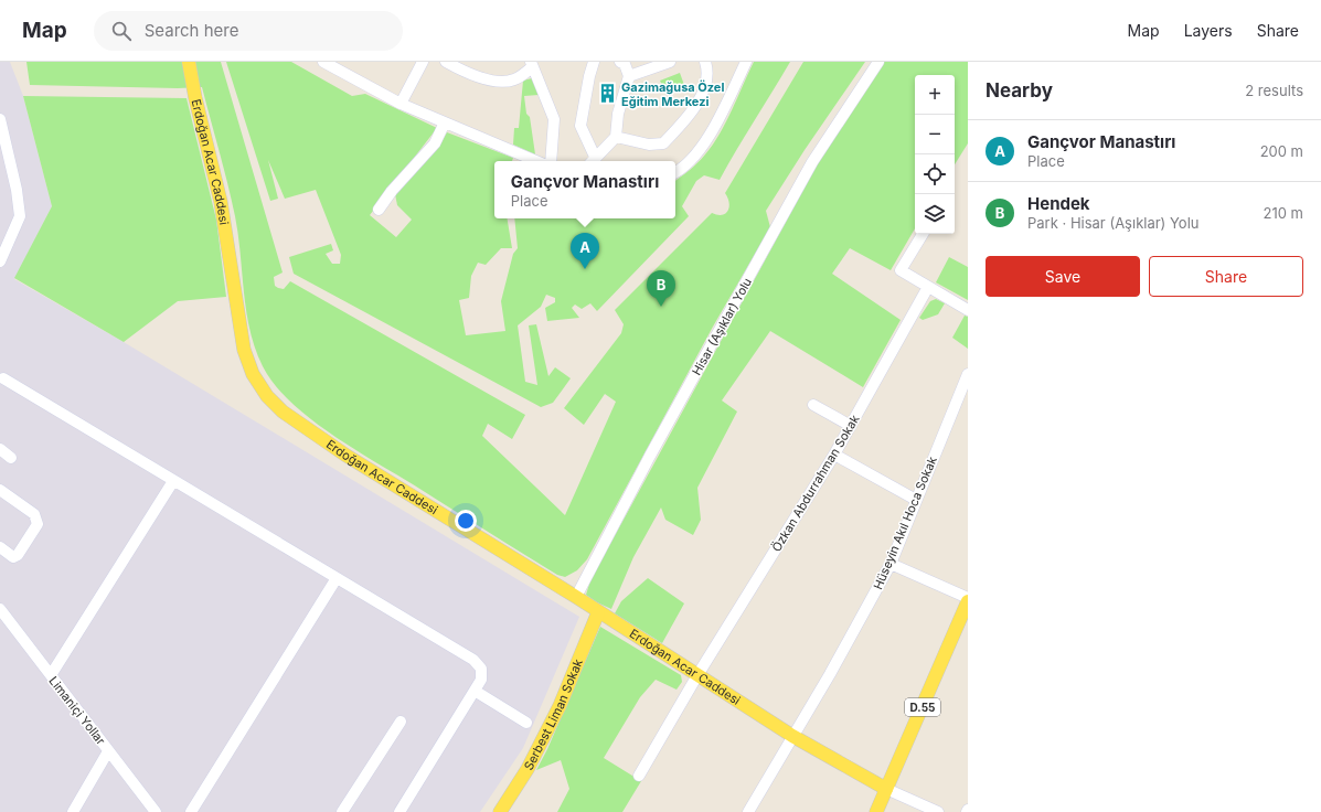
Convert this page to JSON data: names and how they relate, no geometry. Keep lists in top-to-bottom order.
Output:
{
  "streets": {
    "main road": ["Erdoğan Acar Caddesi", "D.55", "Serbest Liman Sokak"],
    "street": [
      "Hisar (Aşıklar) Yolu",
      "Özkan Abdurrahman Sokak",
      "Hüseyin Akıl Hoca Sokak",
      "Limaniçi Yollar"
    ]
  },
  "crossings": [
    ["Erdoğan Acar Caddesi", "Hisar (Aşıklar) Yolu"],
    ["Erdoğan Acar Caddesi", "Özkan Abdurrahman Sokak"],
    ["Erdoğan Acar Caddesi", "Hüseyin Akıl Hoca Sokak"],
    ["Erdoğan Acar Caddesi", "D.55"],
    ["Erdoğan Acar Caddesi", "Serbest Liman Sokak"]
  ],
  "places": {
    "building": ["Gazimağusa Özel Eğitim Merkezi"]
  },
  "page": {
    "header": "Map",
    "search": "Search here",
    "nav": ["Map", "Layers", "Share"],
    "heading": ["Nearby", "2 results"],
    "map_buttons": ["+", "−"],
    "list": [
      {
        "mark": "A",
        "name": "Gançvor Manastırı",
        "note": "Place",
        "value": "200 m"
      },
      {
        "mark": "B",
        "name": "Hendek",
        "note": "Park · Hisar (Aşıklar) Yolu",
        "value": "210 m"
      }
    ],
    "popup": ["Gançvor Manastırı", "Place"],
    "pins": ["A", "B"],
    "buttons": ["Save", "Share"]
  }
}
